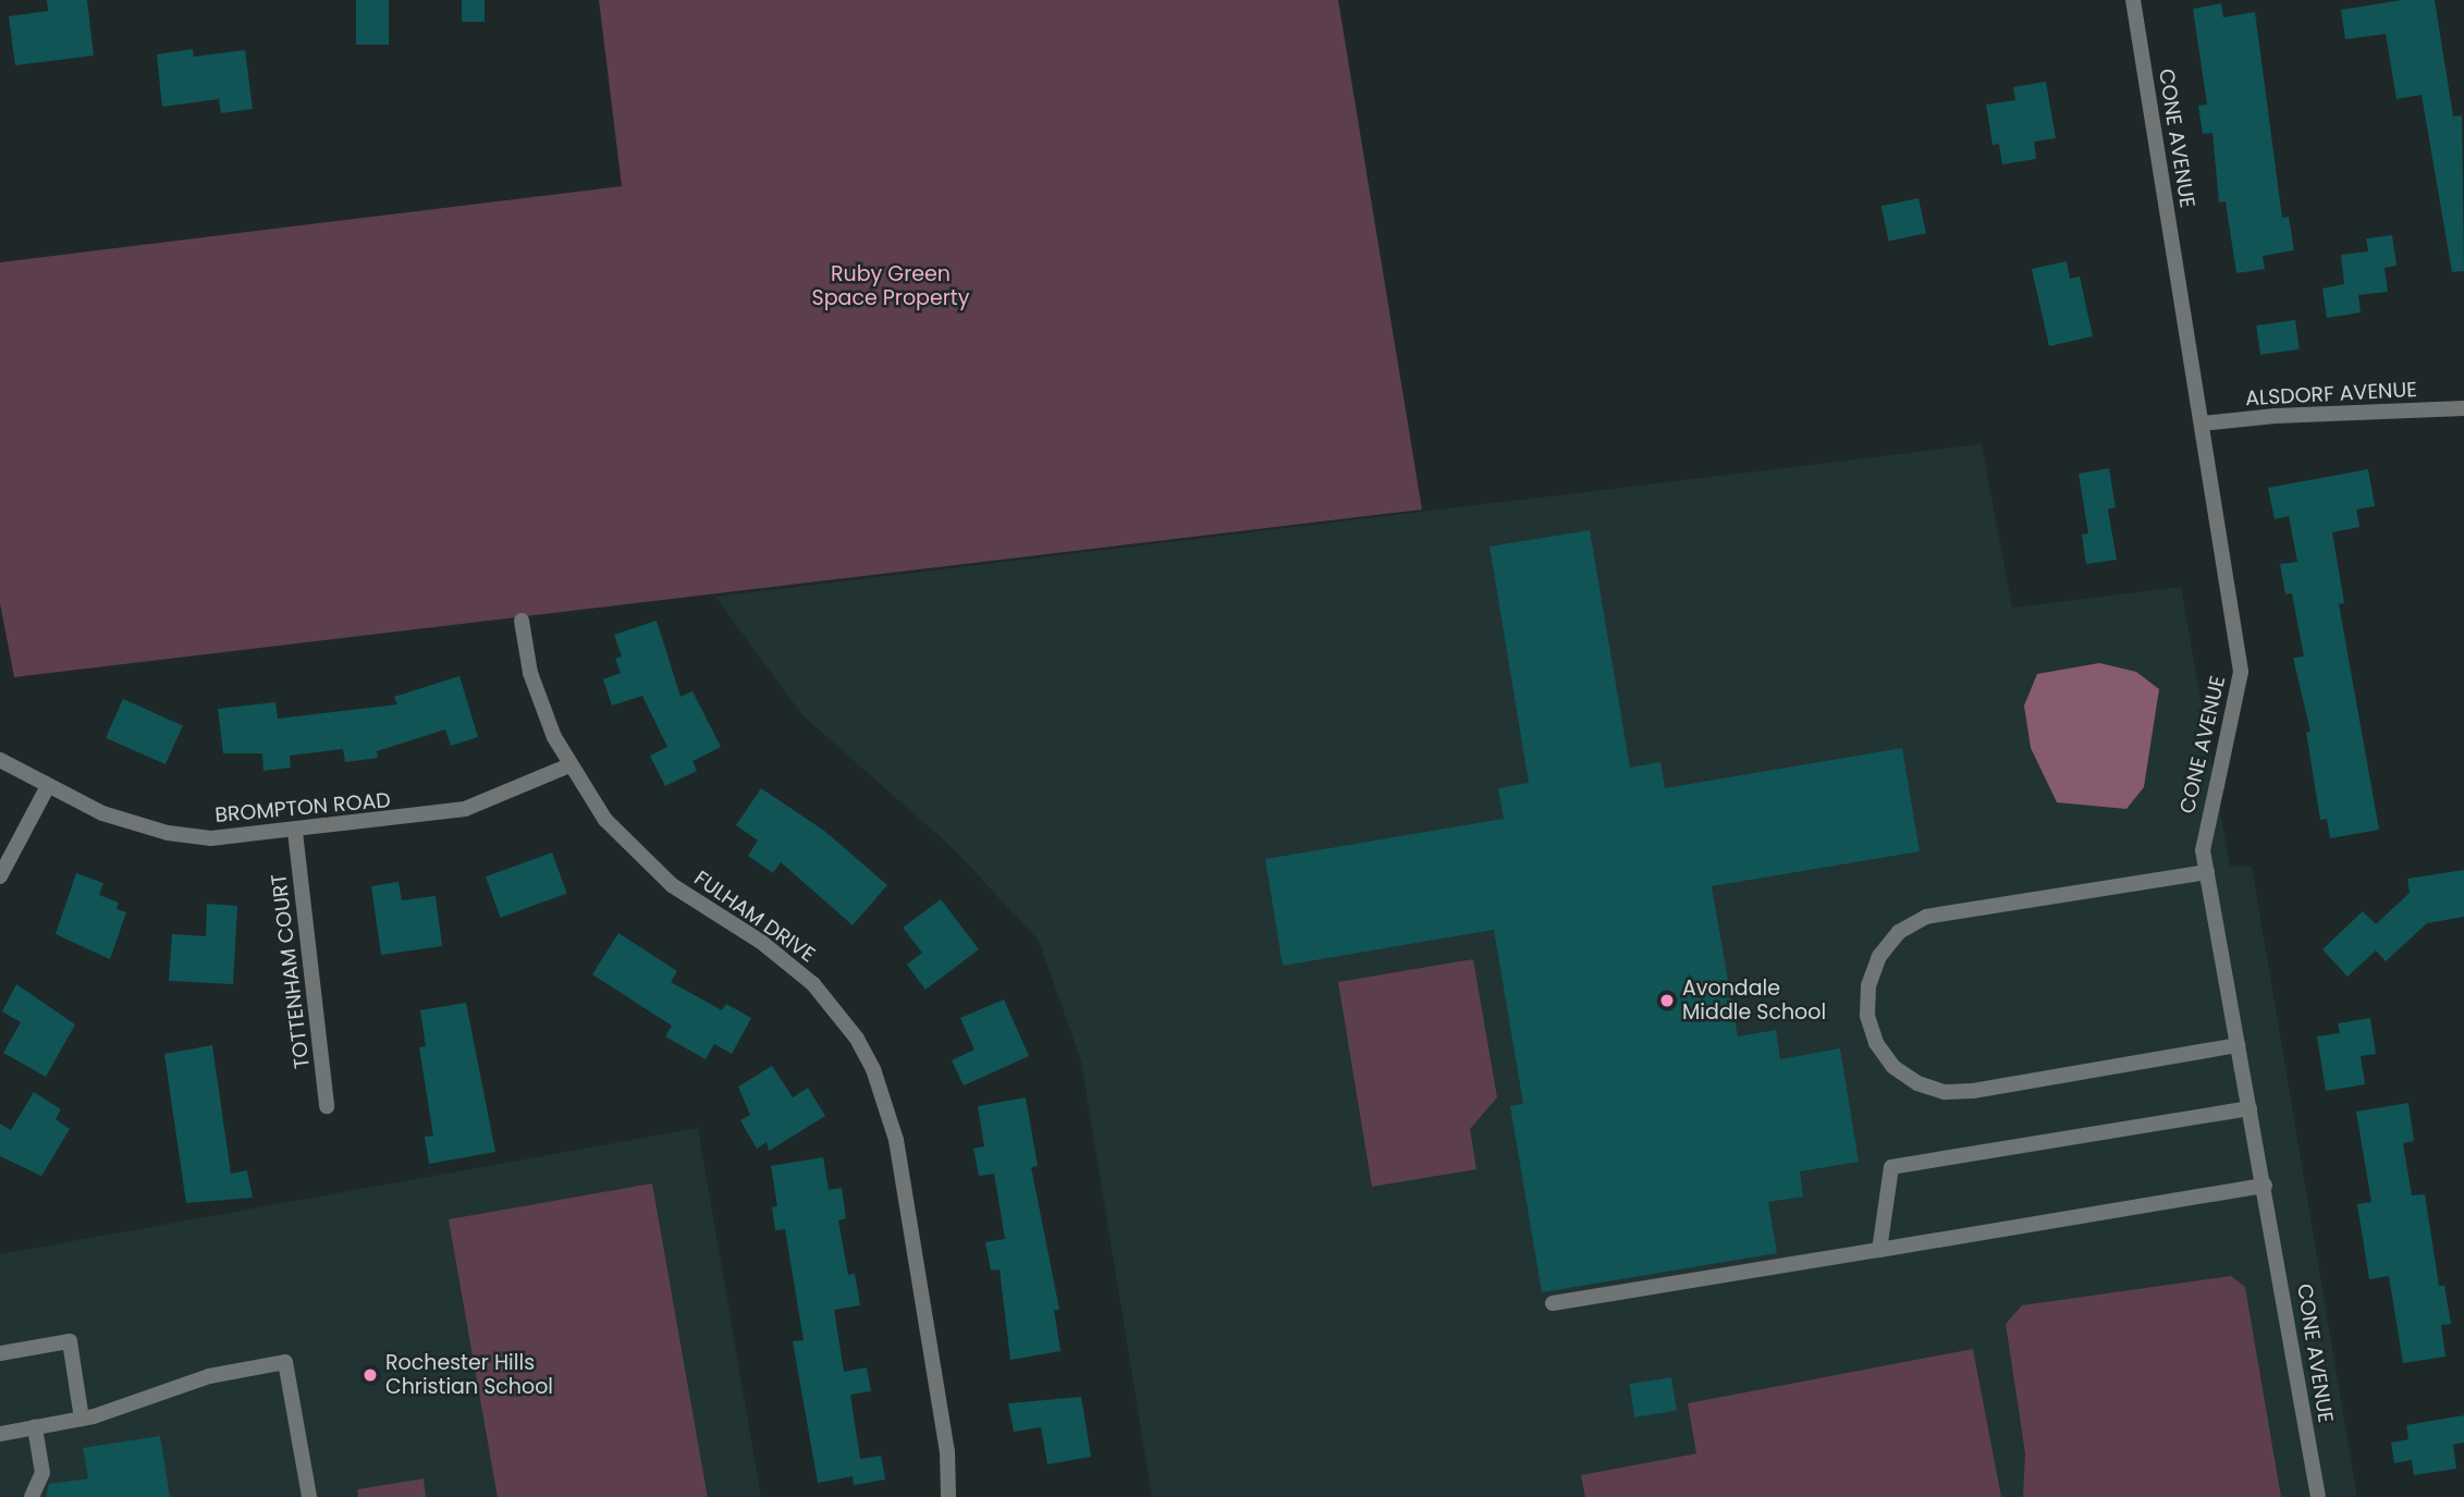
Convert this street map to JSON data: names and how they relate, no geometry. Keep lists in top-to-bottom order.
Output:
{
  "streets": {
    "street": [
      "CONE AVENUE",
      "ALSDORF AVENUE",
      "BROMPTON ROAD",
      "FULHAM DRIVE",
      "TOTTENHAM COURT"
    ]
  },
  "crossings": [
    ["CONE AVENUE", "ALSDORF AVENUE"],
    ["BROMPTON ROAD", "FULHAM DRIVE"],
    ["BROMPTON ROAD", "TOTTENHAM COURT"]
  ],
  "parks": ["Ruby Green Space Property"],
  "places": ["Avondale Middle School", "Rochester Hills Christian School"]
}
